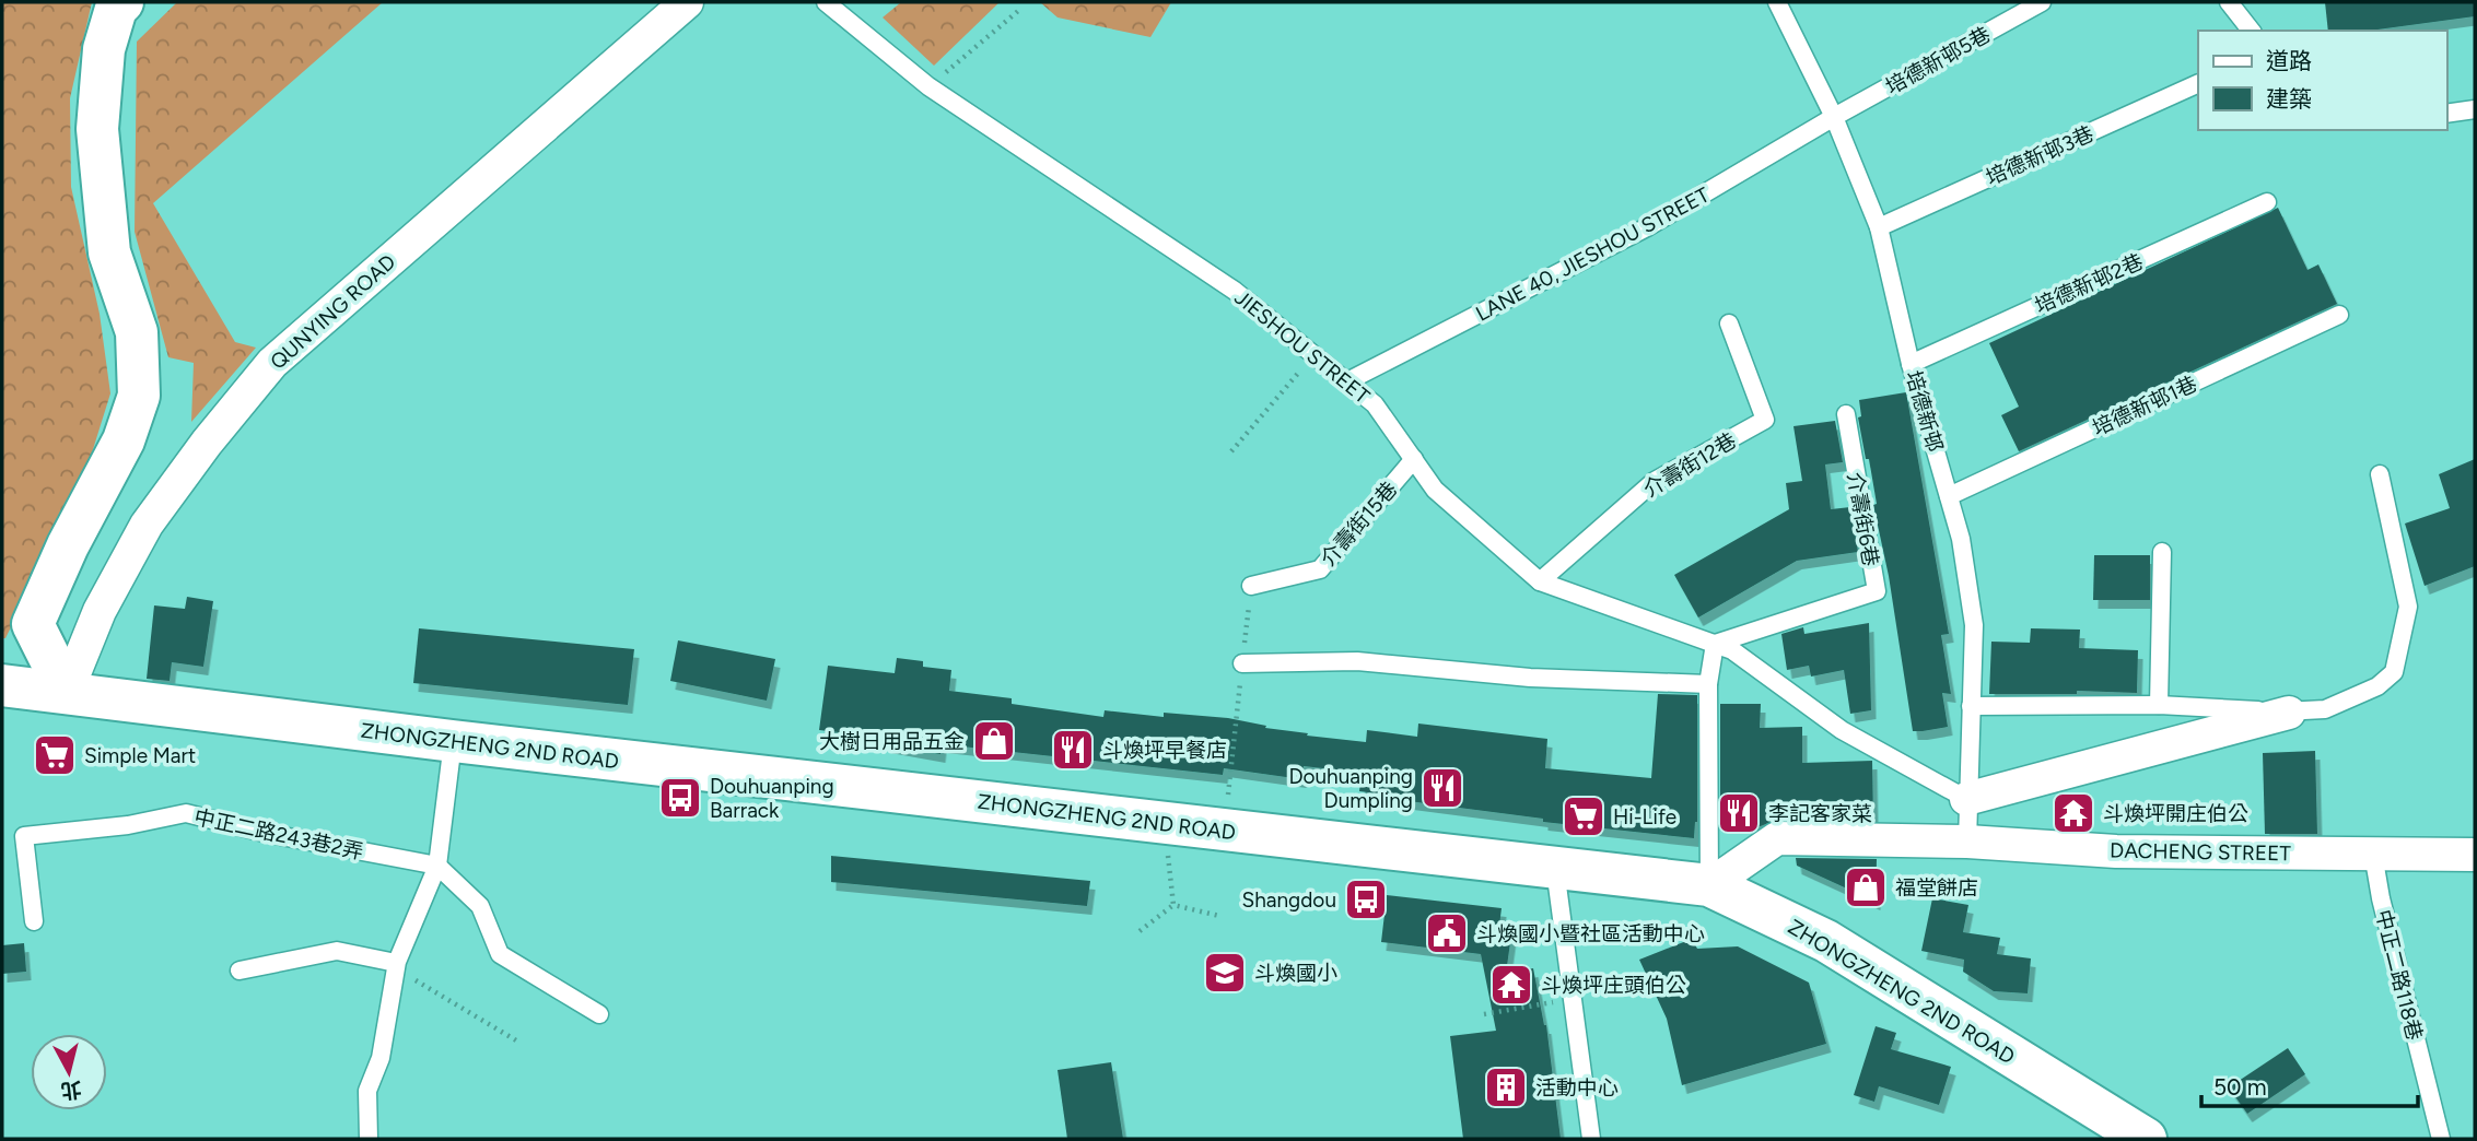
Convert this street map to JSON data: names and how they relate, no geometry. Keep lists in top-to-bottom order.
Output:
{
  "streets": {
    "main road": ["ZHONGZHENG 2ND ROAD"],
    "street": ["QUNYING ROAD", "DACHENG STREET"],
    "lane": [
      "培德新邨5巷",
      "培德新邨3巷",
      "LANE 40, JIESHOU STREET",
      "培德新邨2巷",
      "JIESHOU STREET",
      "培德新邨1巷",
      "培德新邨",
      "介壽街12巷",
      "介壽街6巷",
      "介壽街15巷",
      "中正二路243巷2弄",
      "中正二路118巷"
    ]
  },
  "crossings": [
    ["培德新邨5巷", "LANE 40, JIESHOU STREET"],
    ["培德新邨5巷", "培德新邨"],
    ["培德新邨3巷", "培德新邨"],
    ["LANE 40, JIESHOU STREET", "JIESHOU STREET"],
    ["LANE 40, JIESHOU STREET", "培德新邨"],
    ["培德新邨2巷", "培德新邨"],
    ["QUNYING ROAD", "ZHONGZHENG 2ND ROAD"],
    ["JIESHOU STREET", "培德新邨"],
    ["JIESHOU STREET", "介壽街12巷"],
    ["JIESHOU STREET", "介壽街6巷"],
    ["JIESHOU STREET", "介壽街15巷"],
    ["培德新邨1巷", "培德新邨"],
    ["培德新邨", "DACHENG STREET"],
    ["ZHONGZHENG 2ND ROAD", "DACHENG STREET"],
    ["DACHENG STREET", "中正二路118巷"]
  ],
  "places": {
    "shop": ["大樹日用品五金", "福堂餅店"],
    "restaurant": ["斗煥坪早餐店", "Douhuanping Dumpling", "李記客家菜"],
    "supermarket": ["Simple Mart", "Hi-Life"],
    "bus stop": ["Douhuanping Barrack", "Shangdou"],
    "temple": ["斗煥坪開庄伯公", "斗煥坪庄頭伯公"],
    "public building": ["斗煥國小暨社區活動中心"],
    "school or university": ["斗煥國小"],
    "building": ["活動中心"]
  },
  "legend": ["道路", "建築"],
  "scale_bar": "50 m",
  "north": "bottom"
}
